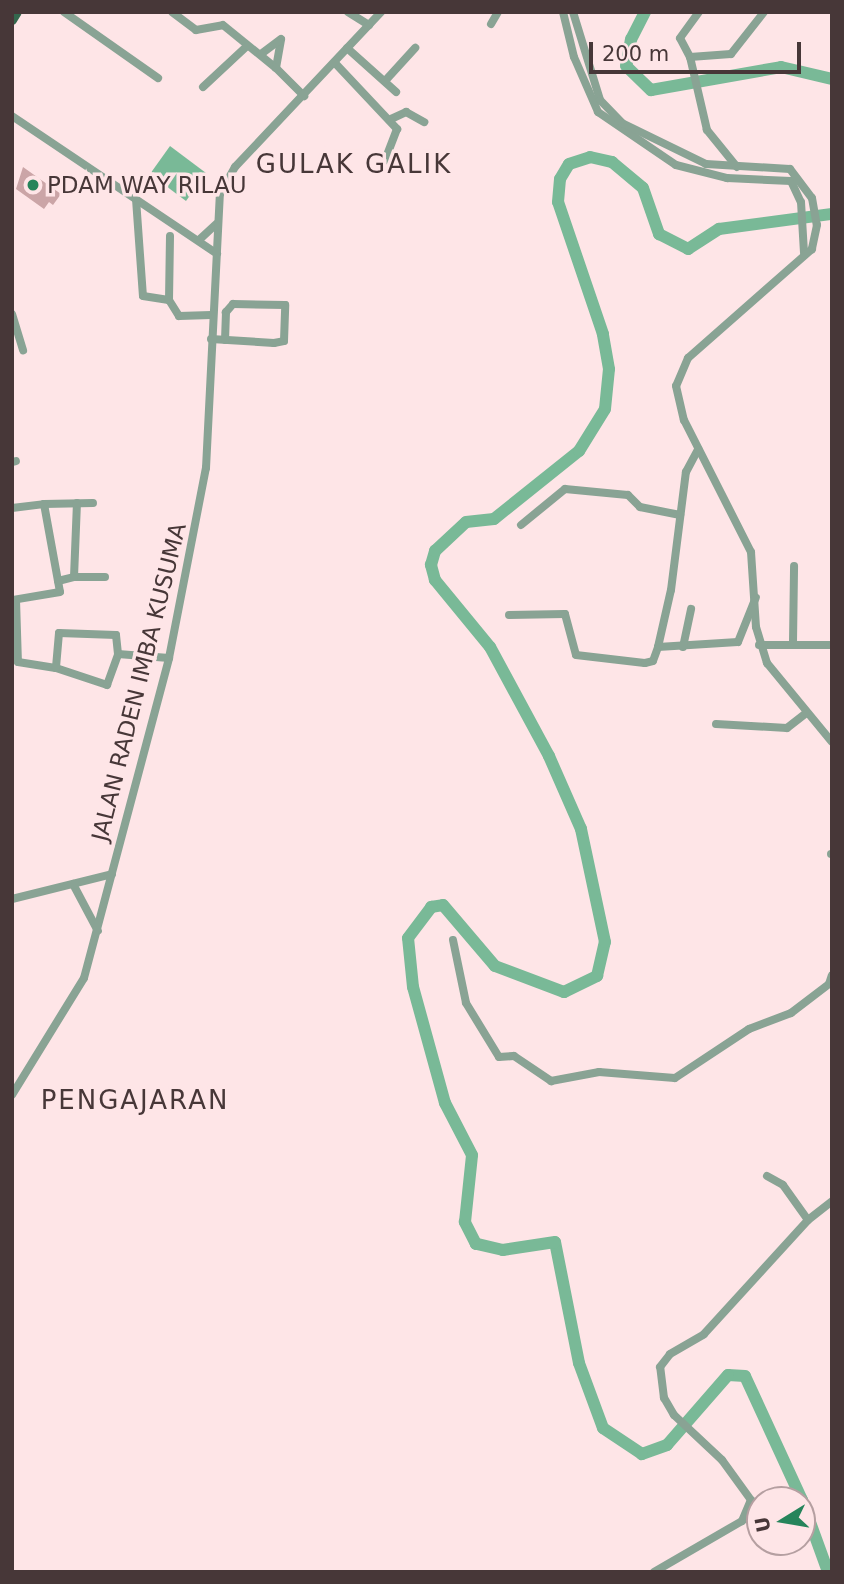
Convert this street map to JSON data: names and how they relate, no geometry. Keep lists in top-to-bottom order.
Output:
{
  "streets": {
    "street": ["JALAN RADEN IMBA KUSUMA"]
  },
  "districts": ["GULAK GALIK", "PENGAJARAN"],
  "places": ["PDAM WAY RILAU"],
  "scale_bar": "200 m",
  "north": "left"
}
